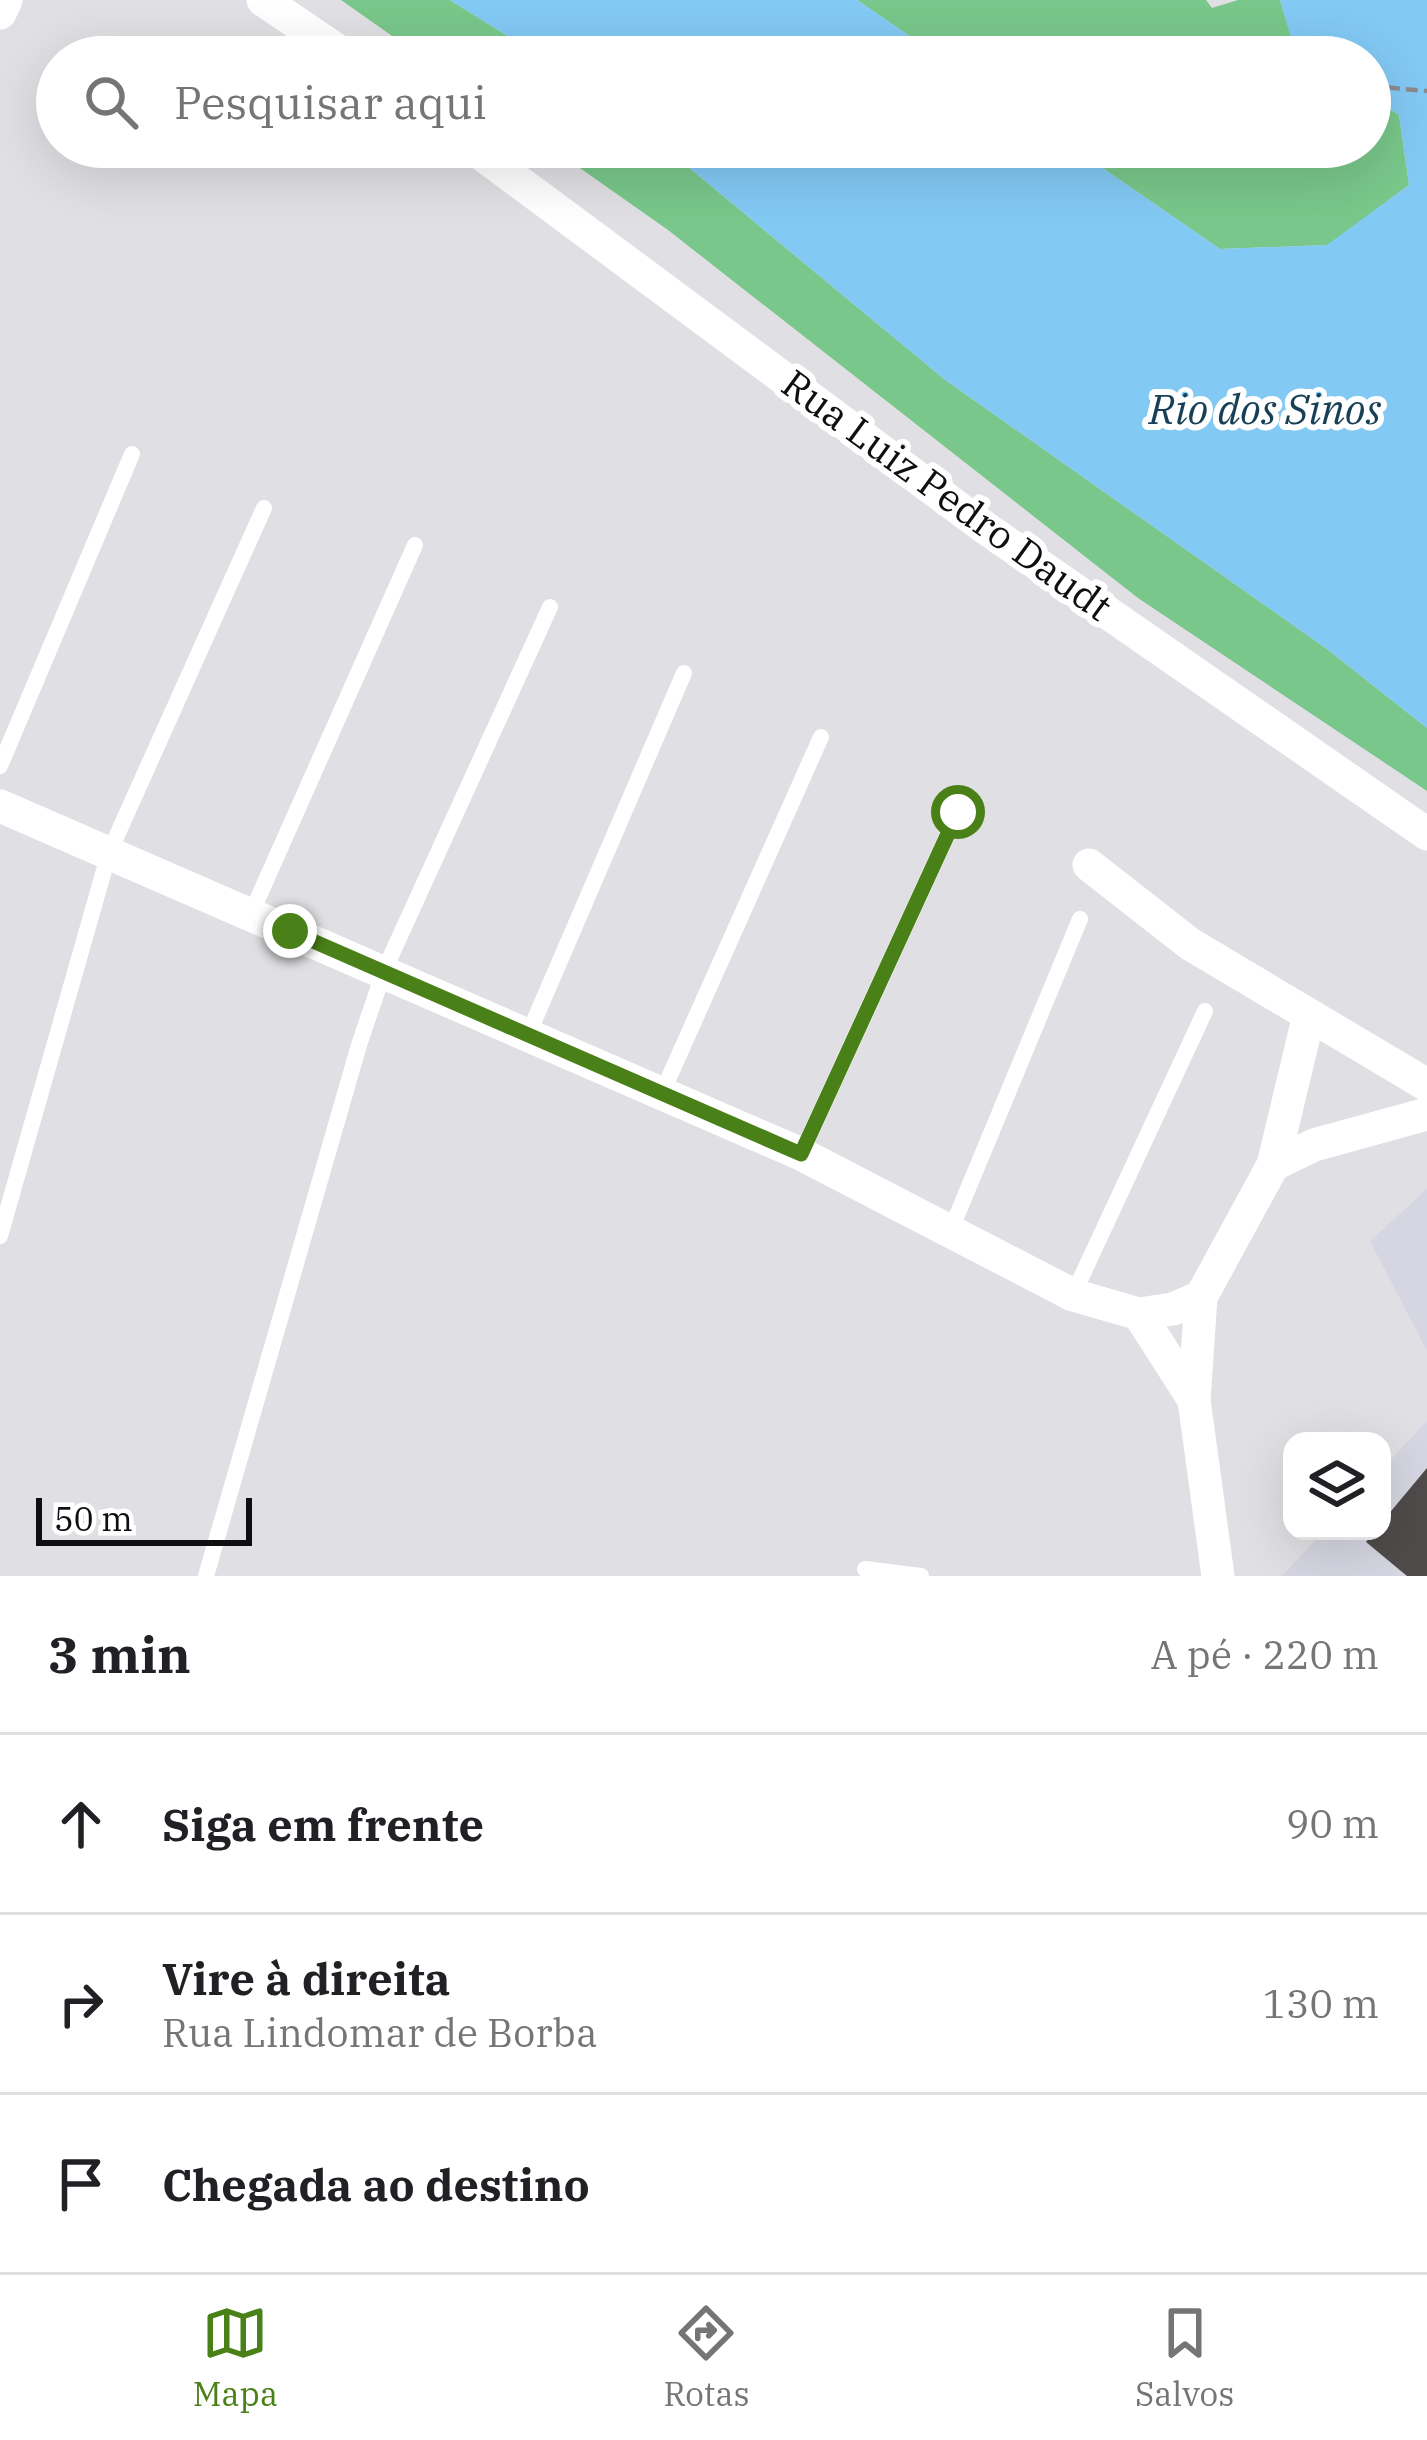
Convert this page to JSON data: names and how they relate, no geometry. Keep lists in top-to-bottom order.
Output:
{
  "streets": {
    "street": ["Rua Luiz Pedro Daudt"]
  },
  "water": ["Rio dos Sinos"],
  "scale_bar": "50 m",
  "page": {
    "search": "Pesquisar aqui",
    "scale": "50 m",
    "heading": ["3 min", "A pé · 220 m"],
    "list": [
      ["Siga em frente", "90 m"],
      ["Vire à direita", "Rua Lindomar de Borba", "130 m"],
      "Chegada ao destino"
    ],
    "nav": ["Mapa", "Rotas", "Salvos"]
  }
}
